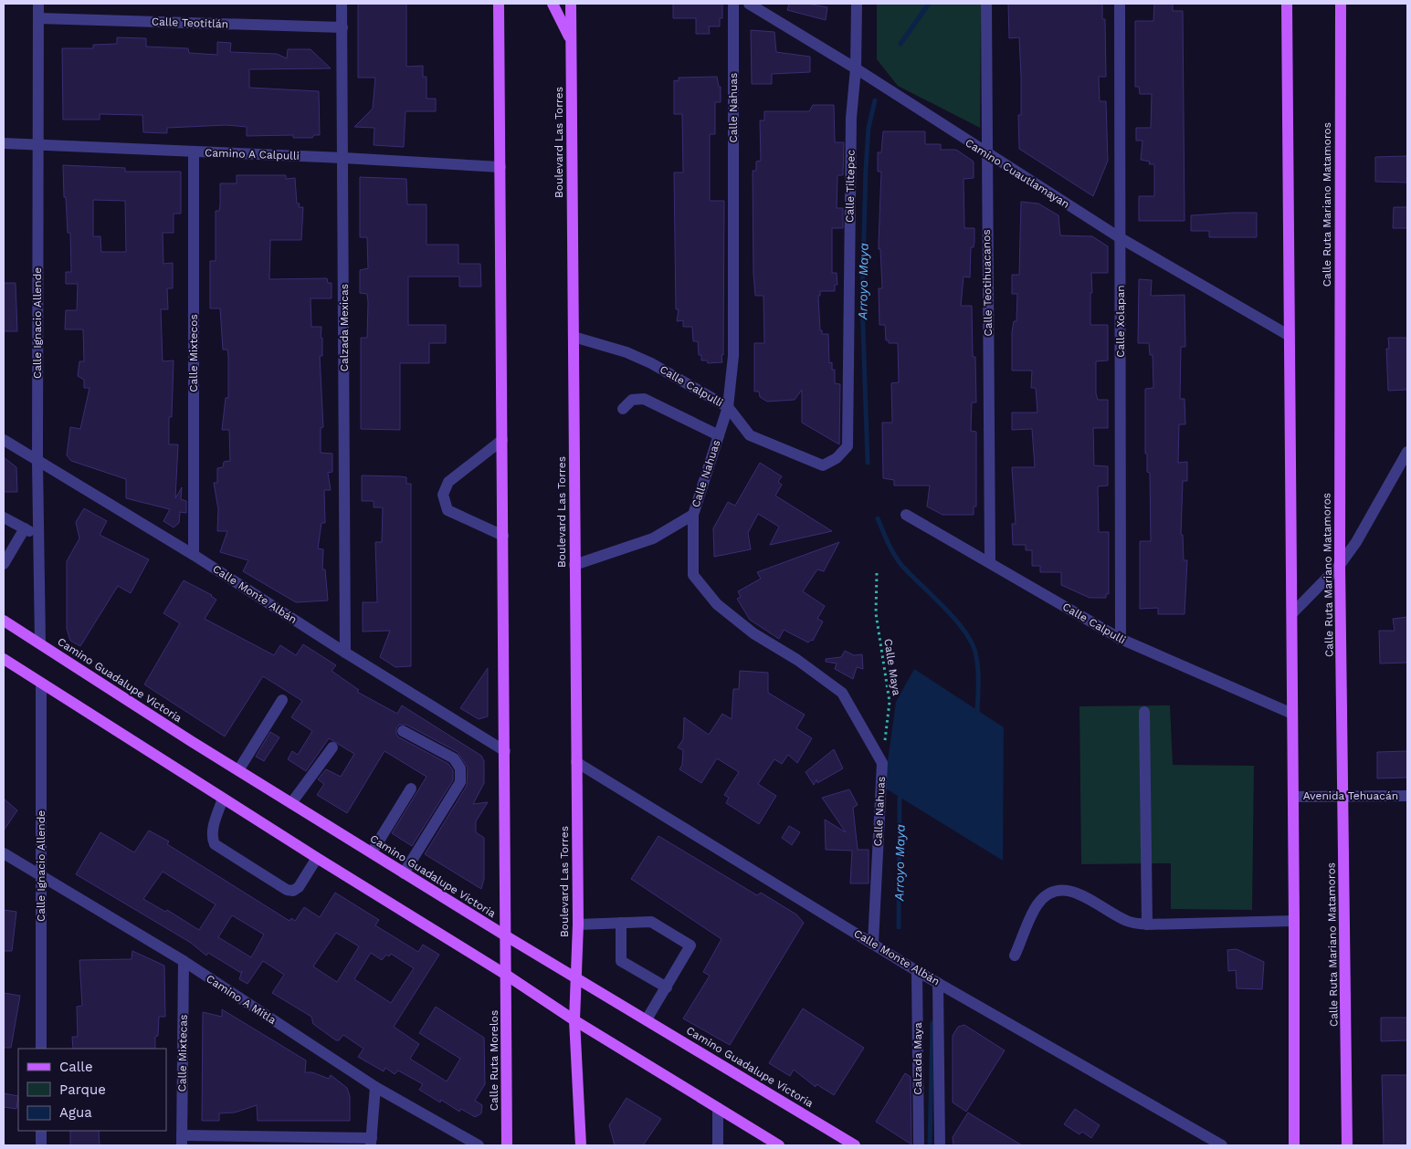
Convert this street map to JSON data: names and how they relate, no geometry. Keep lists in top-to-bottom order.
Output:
{
  "streets": {
    "main road": [
      "Boulevard Las Torres",
      "Calle Ruta Mariano Matamoros",
      "Camino Guadalupe Victoria",
      "Calle Ruta Morelos"
    ],
    "street": [
      "Calle Teotitlán",
      "Calle Nahuas",
      "Camino A Calpulli",
      "Camino Cuautlamayan",
      "Calle Tiltepec",
      "Calle Teotihuacanos",
      "Calle Xolapan",
      "Calle Ignacio Allende",
      "Calzada Mexicas",
      "Calle Mixtecos",
      "Calle Calpulli",
      "Calle Monte Albán",
      "Avenida Tehuacán",
      "Camino A Mitla",
      "Calle Mixtecas",
      "Calzada Maya"
    ],
    "path": ["Calle Maya"]
  },
  "crossings": [
    ["Calle Teotitlán", "Calle Ignacio Allende"],
    ["Calle Teotitlán", "Calzada Mexicas"],
    ["Calle Nahuas", "Calle Calpulli"],
    ["Calle Nahuas", "Calle Monte Albán"],
    ["Calle Nahuas", "Calle Maya"],
    ["Boulevard Las Torres", "Calle Calpulli"],
    ["Boulevard Las Torres", "Calle Monte Albán"],
    ["Boulevard Las Torres", "Camino Guadalupe Victoria"],
    ["Camino A Calpulli", "Calle Ignacio Allende"],
    ["Camino A Calpulli", "Calzada Mexicas"],
    ["Camino A Calpulli", "Calle Mixtecos"],
    ["Camino Cuautlamayan", "Calle Tiltepec"],
    ["Camino Cuautlamayan", "Calle Teotihuacanos"],
    ["Camino Cuautlamayan", "Calle Xolapan"],
    ["Calle Tiltepec", "Calle Calpulli"],
    ["Calle Ruta Mariano Matamoros", "Avenida Tehuacán"],
    ["Calle Teotihuacanos", "Calle Calpulli"],
    ["Calle Xolapan", "Calle Calpulli"],
    ["Calle Ignacio Allende", "Calle Monte Albán"],
    ["Calle Ignacio Allende", "Camino Guadalupe Victoria"],
    ["Calle Ignacio Allende", "Camino A Mitla"],
    ["Calzada Mexicas", "Calle Monte Albán"],
    ["Calle Mixtecos", "Calle Monte Albán"],
    ["Calle Monte Albán", "Calzada Maya"],
    ["Camino Guadalupe Victoria", "Calle Ruta Morelos"],
    ["Camino A Mitla", "Calle Mixtecas"]
  ],
  "water": ["Arroyo Maya"],
  "legend": ["Calle", "Parque", "Agua"]
}
